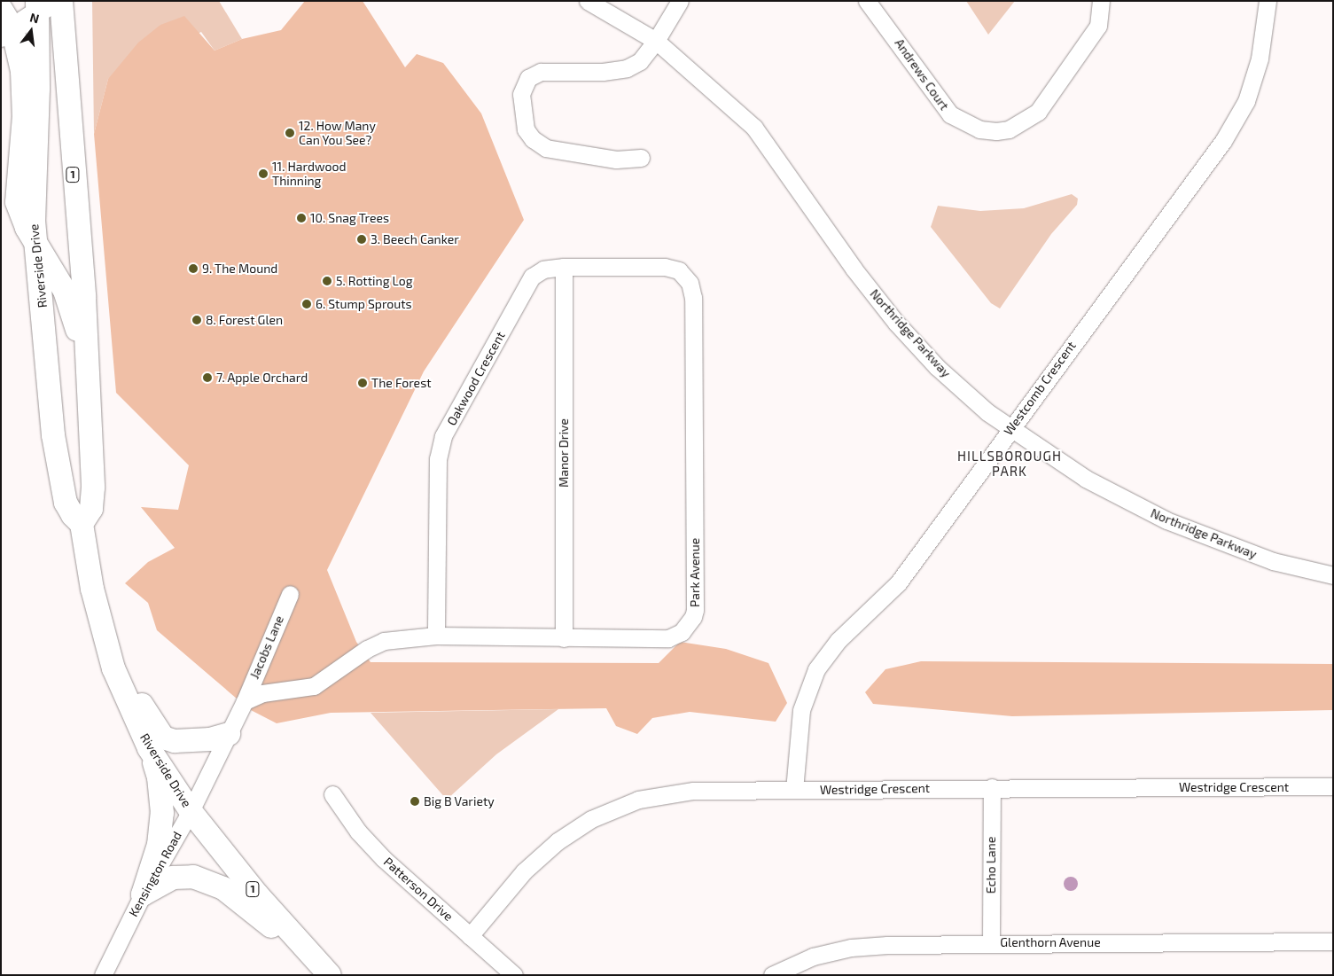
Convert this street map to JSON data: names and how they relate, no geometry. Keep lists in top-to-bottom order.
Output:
{
  "streets": {
    "highway": ["1", "Riverside Drive"],
    "street": [
      "Andrews Court",
      "Northridge Parkway",
      "Oakwood Crescent",
      "Westcomb Crescent",
      "Manor Drive",
      "Park Avenue",
      "Jacobs Lane",
      "Westridge Crescent",
      "Echo Lane",
      "Kensington Road",
      "Patterson Drive",
      "Glenthorn Avenue"
    ]
  },
  "crossings": [
    ["1", "Riverside Drive"],
    ["Riverside Drive", "Kensington Road"],
    ["Northridge Parkway", "Westcomb Crescent"],
    ["Oakwood Crescent", "Manor Drive"],
    ["Oakwood Crescent", "Park Avenue"],
    ["Westcomb Crescent", "Westridge Crescent"],
    ["Manor Drive", "Park Avenue"],
    ["Park Avenue", "Jacobs Lane"],
    ["Park Avenue", "Kensington Road"],
    ["Jacobs Lane", "Kensington Road"],
    ["Westridge Crescent", "Echo Lane"],
    ["Westridge Crescent", "Patterson Drive"],
    ["Echo Lane", "Glenthorn Avenue"]
  ],
  "districts": ["HILLSBOROUGH PARK"],
  "places": [
    "12. How Many Can You See?",
    "11. Hardwood Thinning",
    "10. Snag Trees",
    "3. Beech Canker",
    "9. The Mound",
    "5. Rotting Log",
    "6. Stump Sprouts",
    "8. Forest Glen",
    "7. Apple Orchard",
    "The Forest",
    "Big B Variety"
  ],
  "north": "top"
}
